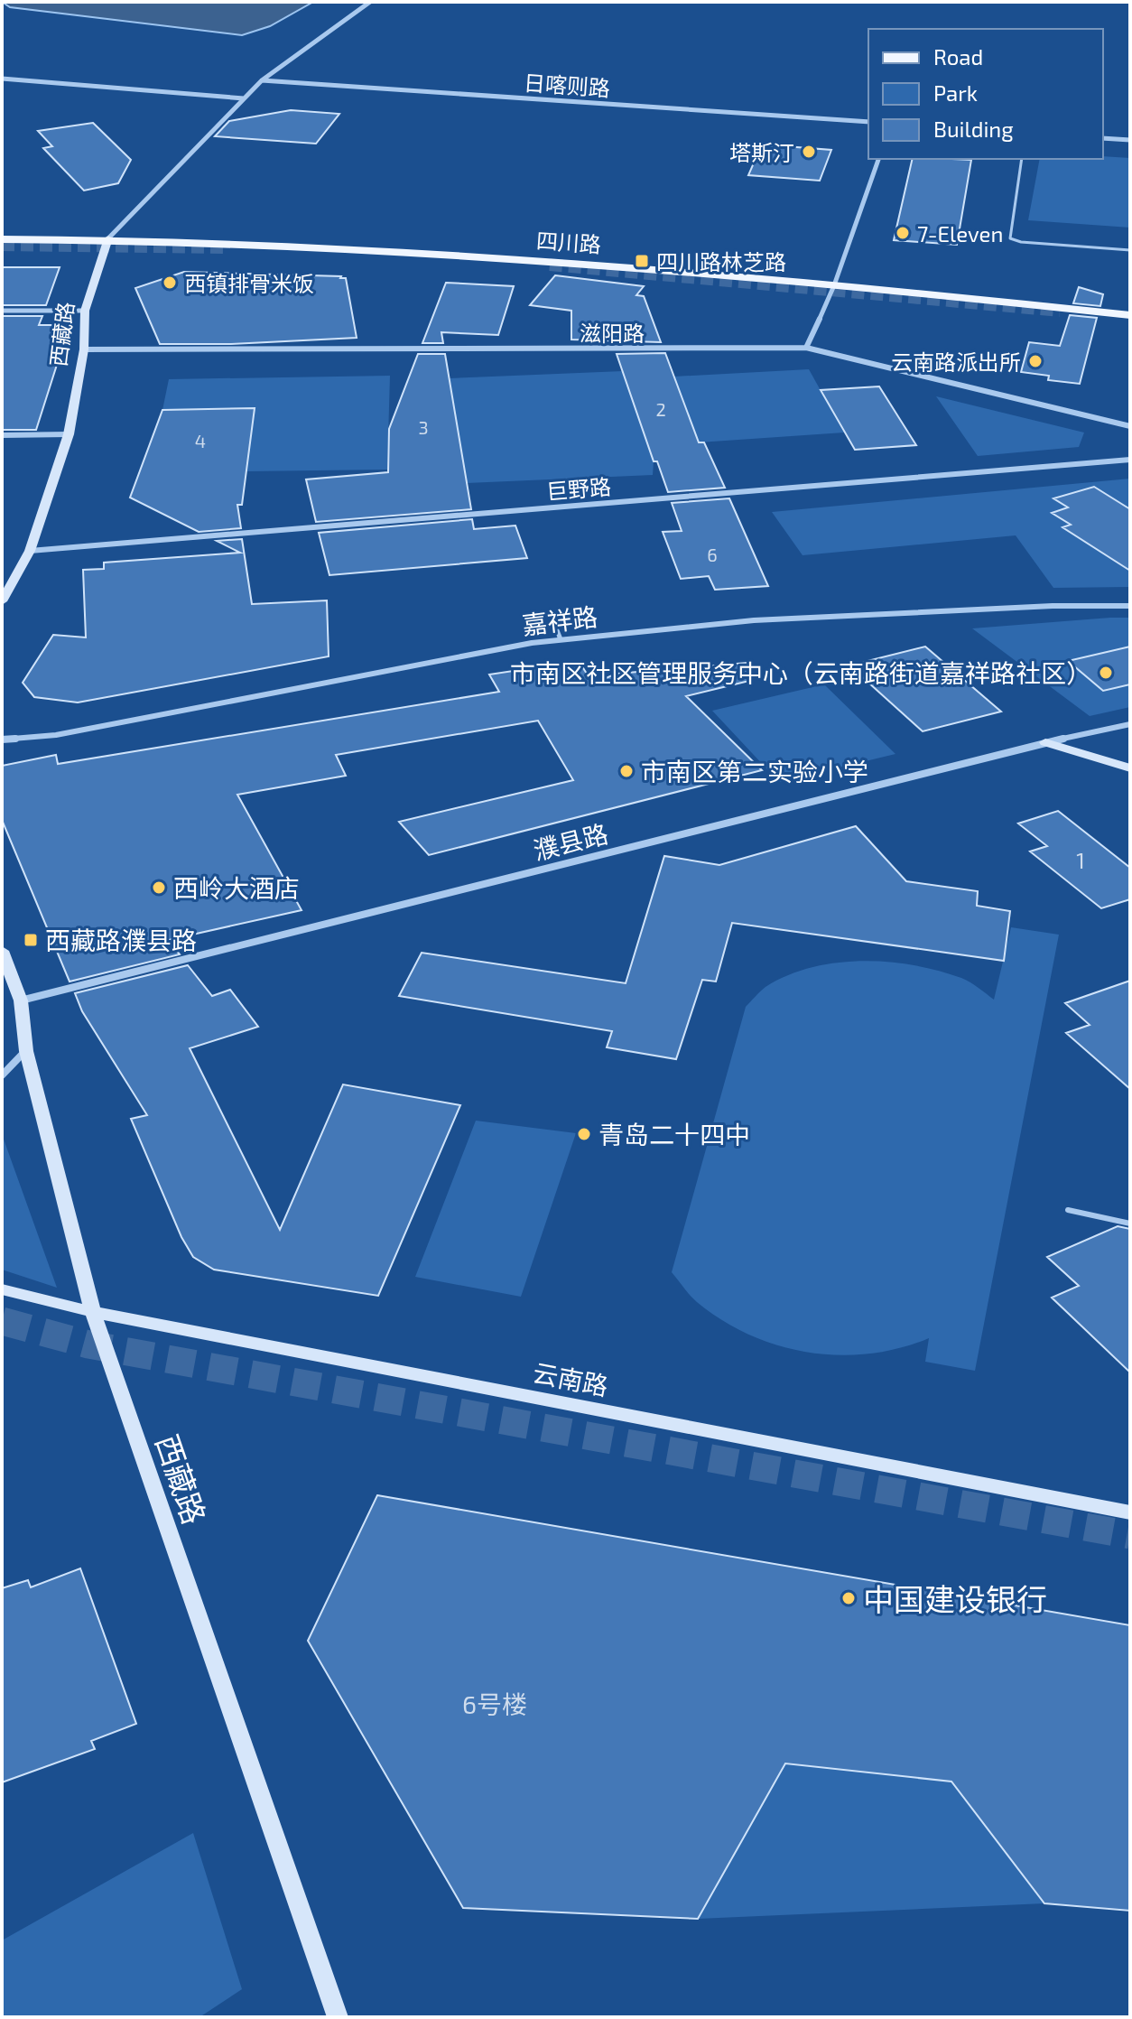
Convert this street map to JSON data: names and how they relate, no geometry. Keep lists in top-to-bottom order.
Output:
{
  "streets": {
    "main road": ["四川路"],
    "street": [
      "日喀则路",
      "滋阳路",
      "西藏路",
      "巨野路",
      "嘉祥路",
      "濮县路",
      "云南路"
    ]
  },
  "crossings": [
    ["日喀则路", "西藏路"],
    ["四川路", "西藏路"],
    ["滋阳路", "西藏路"],
    ["西藏路", "巨野路"],
    ["西藏路", "濮县路"],
    ["西藏路", "云南路"]
  ],
  "places": {
    "other": [
      "塔斯汀",
      "7-Eleven",
      "西镇排骨米饭",
      "云南路派出所",
      "市南区社区管理服务中心（云南路街道嘉祥路社区）",
      "市南区第二实验小学",
      "西岭大酒店",
      "青岛二十四中",
      "中国建设银行"
    ],
    "transit": ["四川路林芝路", "西藏路濮县路"]
  },
  "house_numbers": [
    "2",
    "3",
    "4",
    "6",
    "1",
    "6号楼"
  ],
  "legend": ["Road", "Park", "Building"]
}
